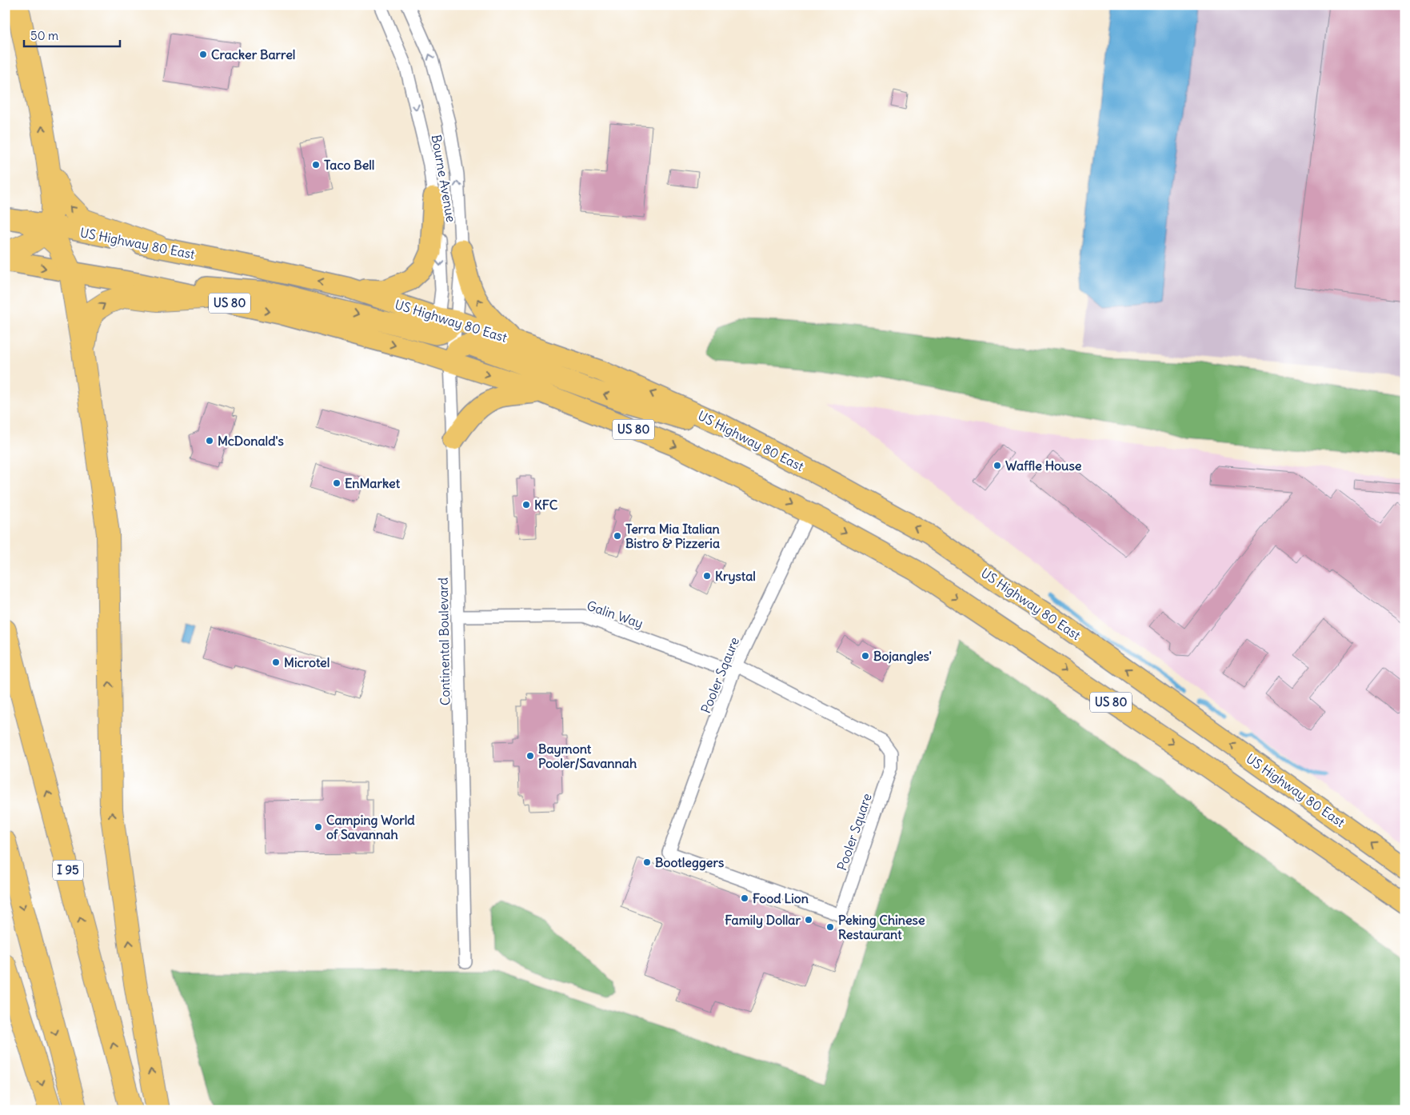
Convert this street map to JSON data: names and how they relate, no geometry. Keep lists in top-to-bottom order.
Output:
{
  "streets": {
    "highway": ["I 95"],
    "main road": ["US Highway 80 East", "US 80"],
    "street": [
      "Bourne Avenue",
      "Galin Way",
      "Continental Boulevard",
      "Pooler Sqaure",
      "Pooler Square"
    ]
  },
  "crossings": [
    ["Bourne Avenue", "US Highway 80 East"],
    ["Bourne Avenue", "US 80"],
    ["Bourne Avenue", "Continental Boulevard"],
    ["US Highway 80 East", "Continental Boulevard"],
    ["US 80", "Continental Boulevard"],
    ["US 80", "Pooler Sqaure"],
    ["Galin Way", "Continental Boulevard"],
    ["Galin Way", "Pooler Sqaure"],
    ["Galin Way", "Pooler Square"],
    ["Pooler Sqaure", "Pooler Square"]
  ],
  "places": [
    "Cracker Barrel",
    "Taco Bell",
    "McDonald's",
    "Waffle House",
    "EnMarket",
    "KFC",
    "Terra Mia Italian Bistro & Pizzeria",
    "Krystal",
    "Bojangles'",
    "Microtel",
    "Baymont Pooler/Savannah",
    "Camping World of Savannah",
    "Bootleggers",
    "Food Lion",
    "Family Dollar",
    "Peking Chinese Restaurant"
  ],
  "scale_bar": "50 m"
}
